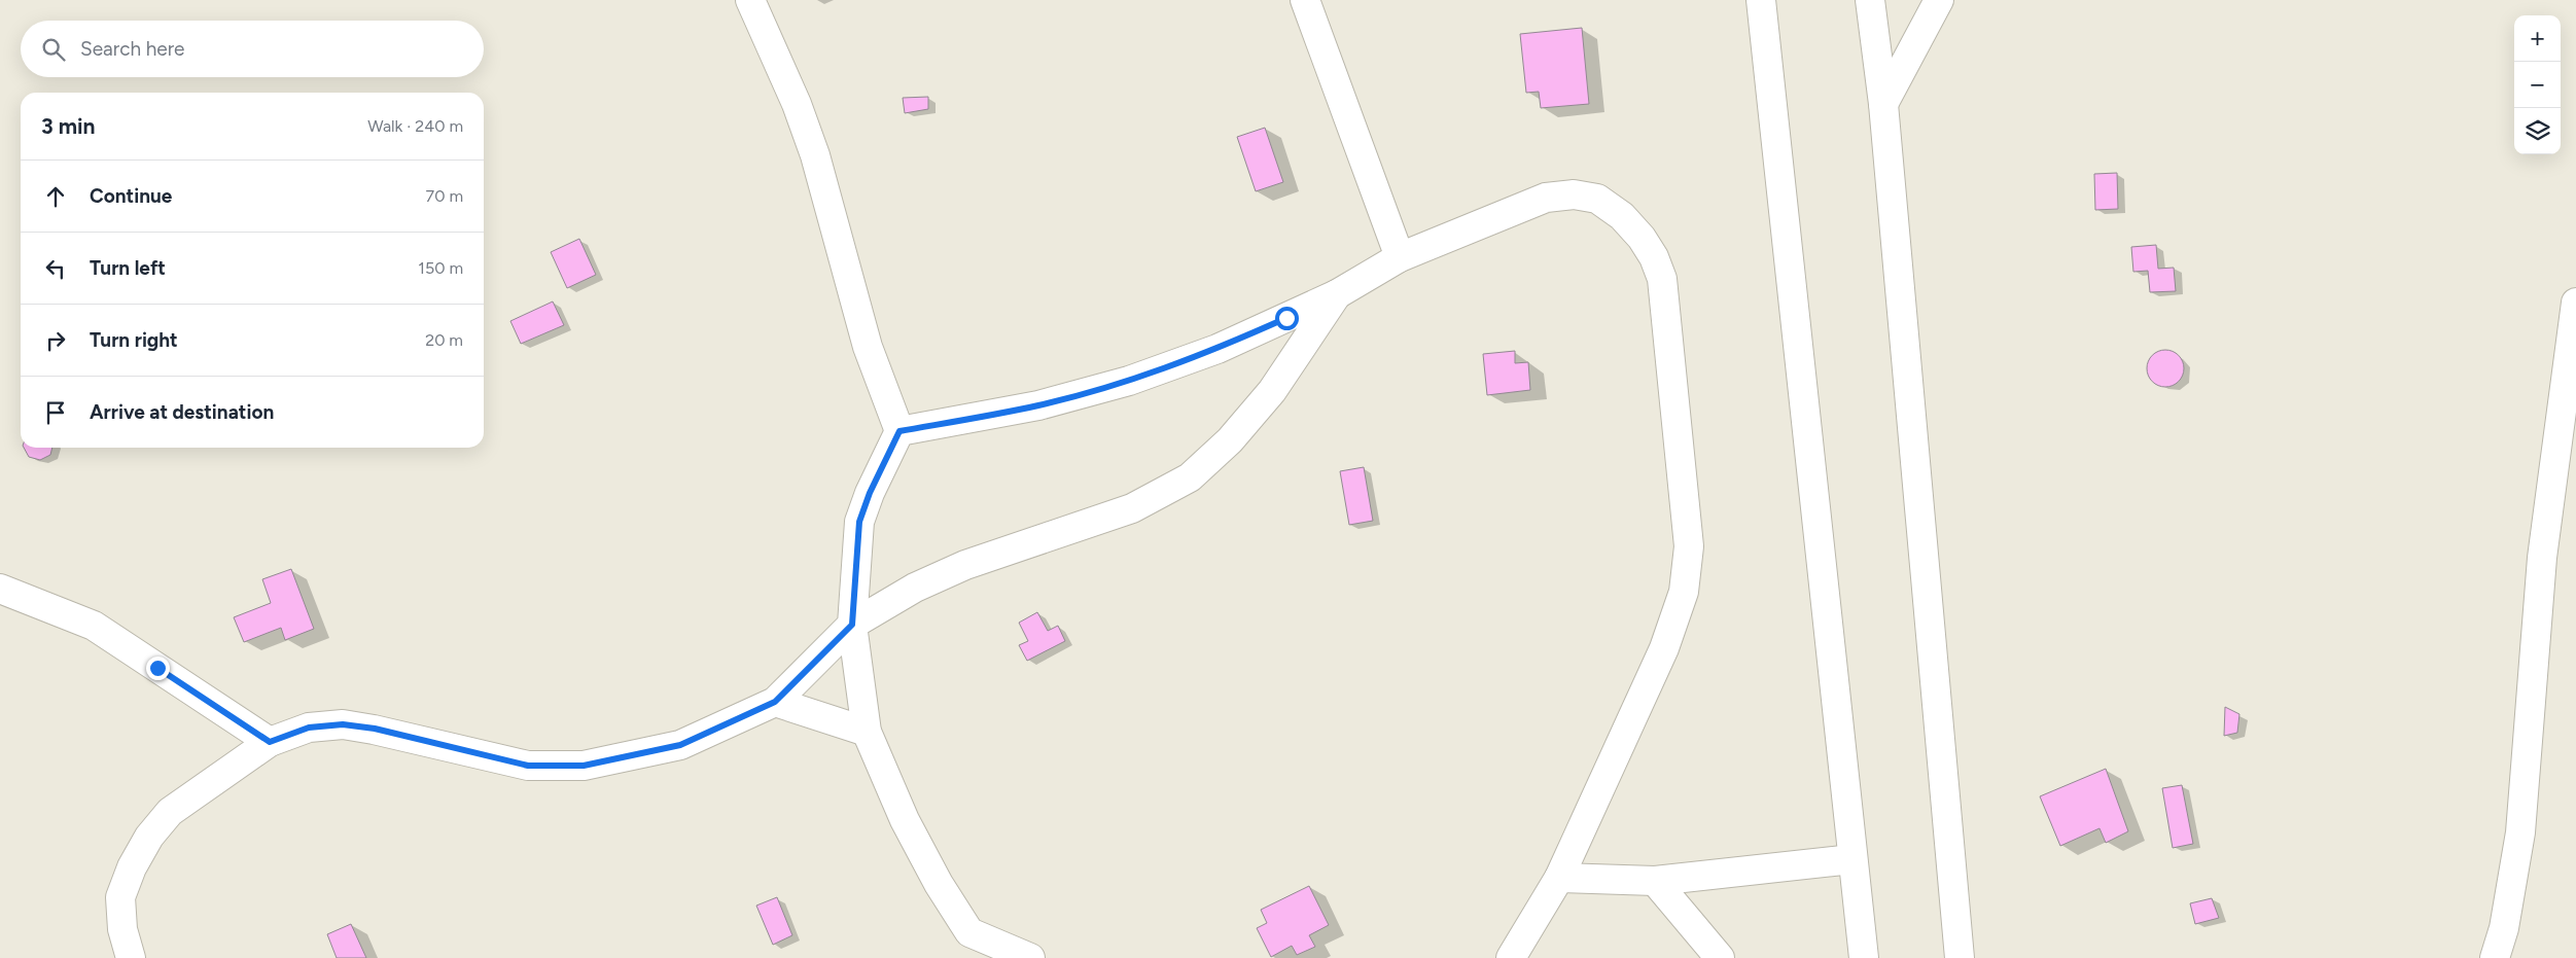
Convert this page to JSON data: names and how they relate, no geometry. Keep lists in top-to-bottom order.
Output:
{
  "page": {
    "map_buttons": ["+", "−"],
    "search": "Search here",
    "heading": ["3 min", "Walk · 240 m"],
    "list": [
      ["Continue", "70 m"],
      ["Turn left", "150 m"],
      ["Turn right", "20 m"],
      "Arrive at destination"
    ]
  }
}
